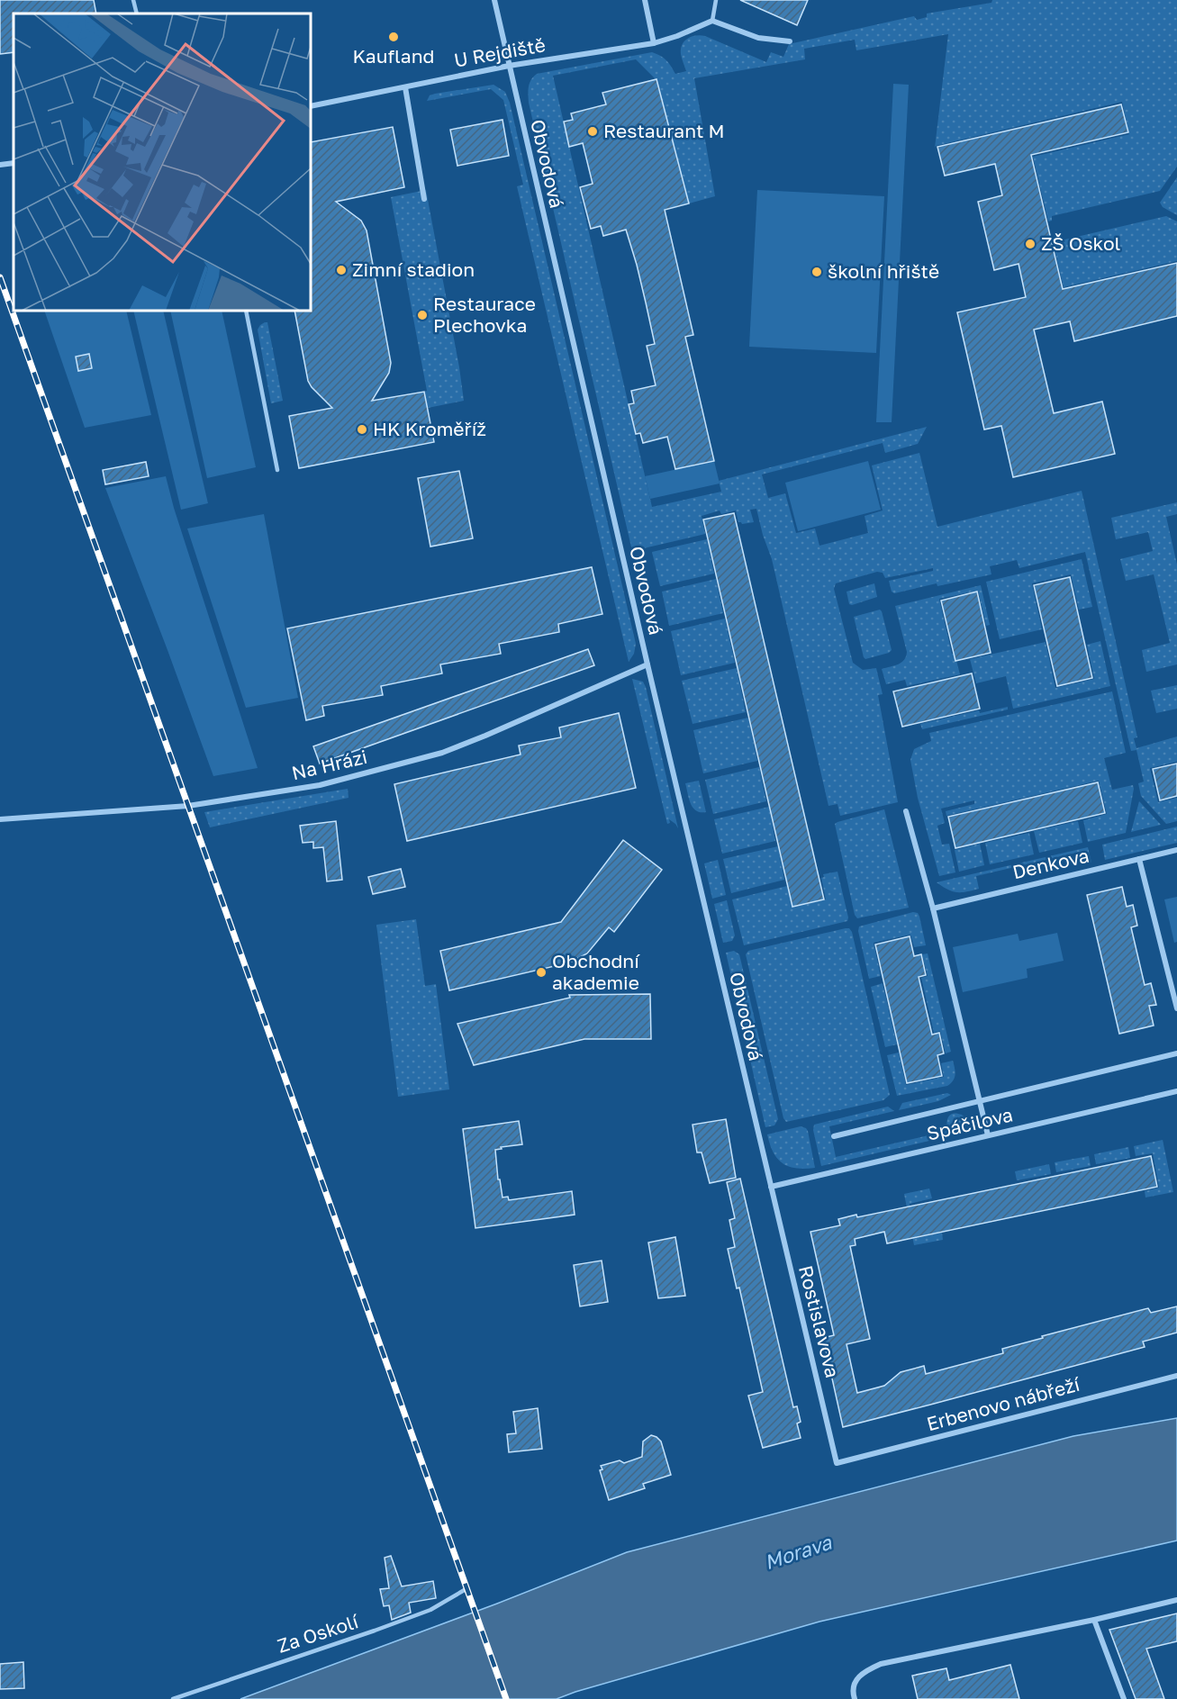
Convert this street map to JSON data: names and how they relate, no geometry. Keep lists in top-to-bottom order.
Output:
{
  "streets": {
    "street": [
      "U Rejdiště",
      "Obvodová",
      "Na Hrázi",
      "Denkova",
      "Spáčilova",
      "Rostislavova",
      "Erbenovo nábřeží"
    ],
    "lane": ["Za Oskolí"]
  },
  "crossings": [
    ["U Rejdiště", "Obvodová"],
    ["Obvodová", "Na Hrázi"],
    ["Obvodová", "Spáčilova"],
    ["Obvodová", "Rostislavova"],
    ["Spáčilova", "Rostislavova"],
    ["Rostislavova", "Erbenovo nábřeží"]
  ],
  "water": ["Morava"],
  "places": [
    "Kaufland",
    "Restaurant M",
    "ZŠ Oskol",
    "Zimní stadion",
    "školní hřiště",
    "Restaurace Plechovka",
    "HK Kroměříž",
    "Obchodní akademie"
  ]
}
